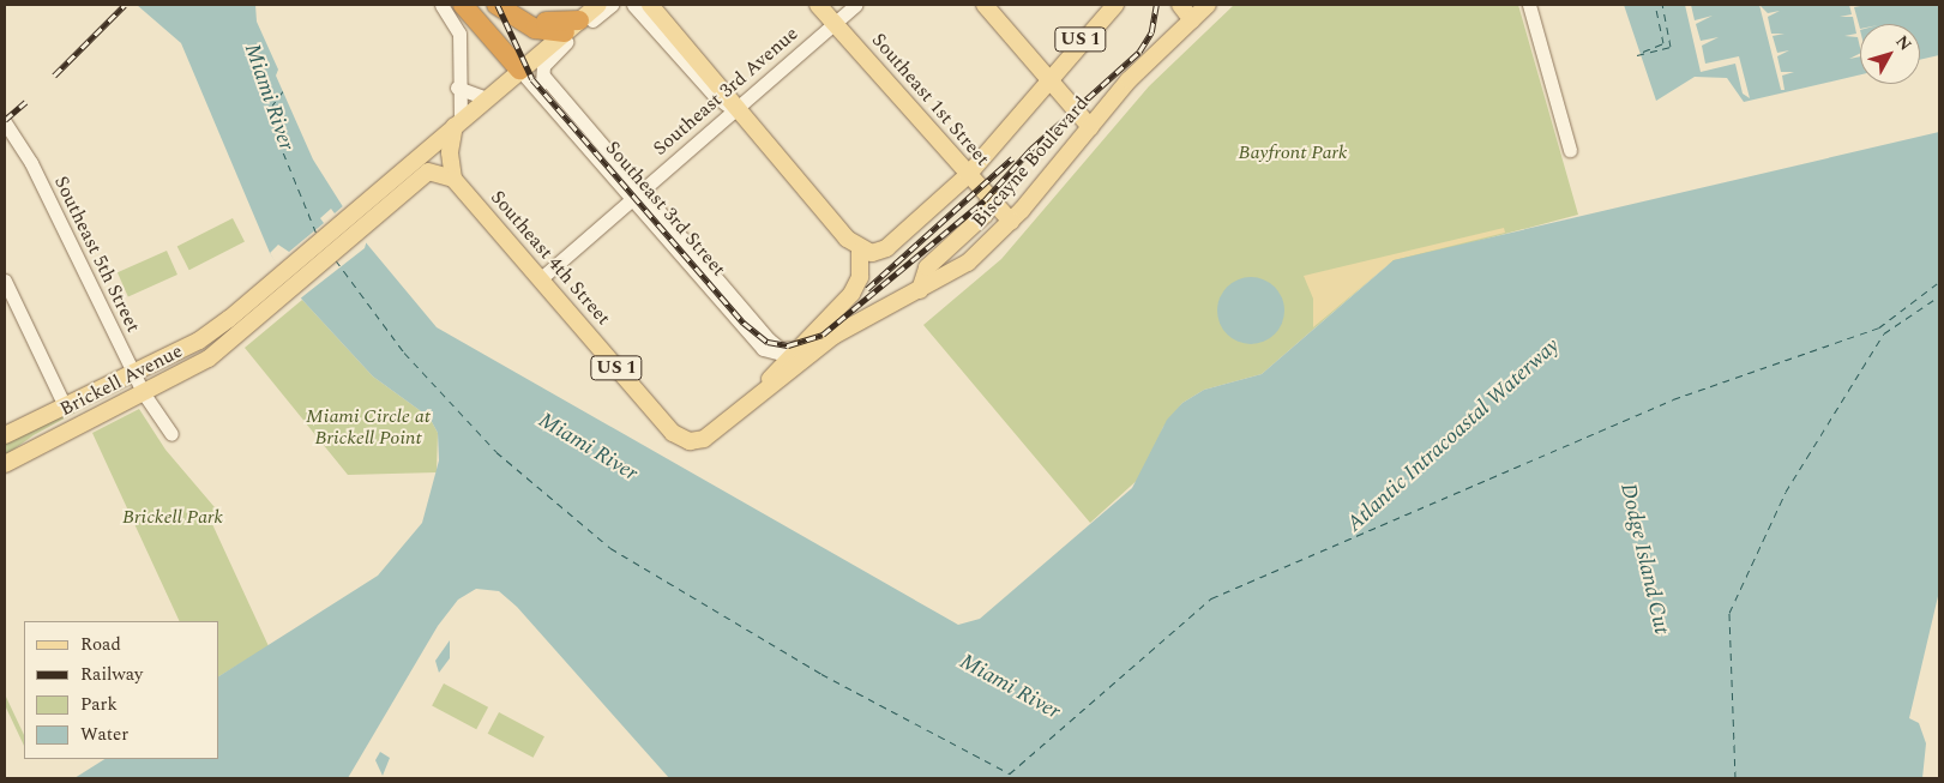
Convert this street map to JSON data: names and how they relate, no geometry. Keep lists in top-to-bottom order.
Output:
{
  "streets": {
    "main road": [
      "US 1",
      "Southeast 1st Street",
      "Biscayne Boulevard",
      "Southeast 4th Street",
      "Brickell Avenue"
    ],
    "street": ["Southeast 3rd Avenue", "Southeast 3rd Street", "Southeast 5th Street"]
  },
  "crossings": [
    ["Southeast 3rd Avenue", "Southeast 1st Street"],
    ["Southeast 3rd Avenue", "Southeast 3rd Street"],
    ["Southeast 3rd Avenue", "Southeast 4th Street"],
    ["Southeast 1st Street", "Biscayne Boulevard"],
    ["Biscayne Boulevard", "Southeast 4th Street"],
    ["Southeast 5th Street", "Brickell Avenue"]
  ],
  "water": ["Miami River", "Atlantic Intracoastal Waterway", "Dodge Island Cut"],
  "parks": ["Bayfront Park", "Miami Circle at Brickell Point", "Brickell Park"],
  "legend": [
    "Road",
    "Railway",
    "Park",
    "Water"
  ],
  "north": "top right"
}
